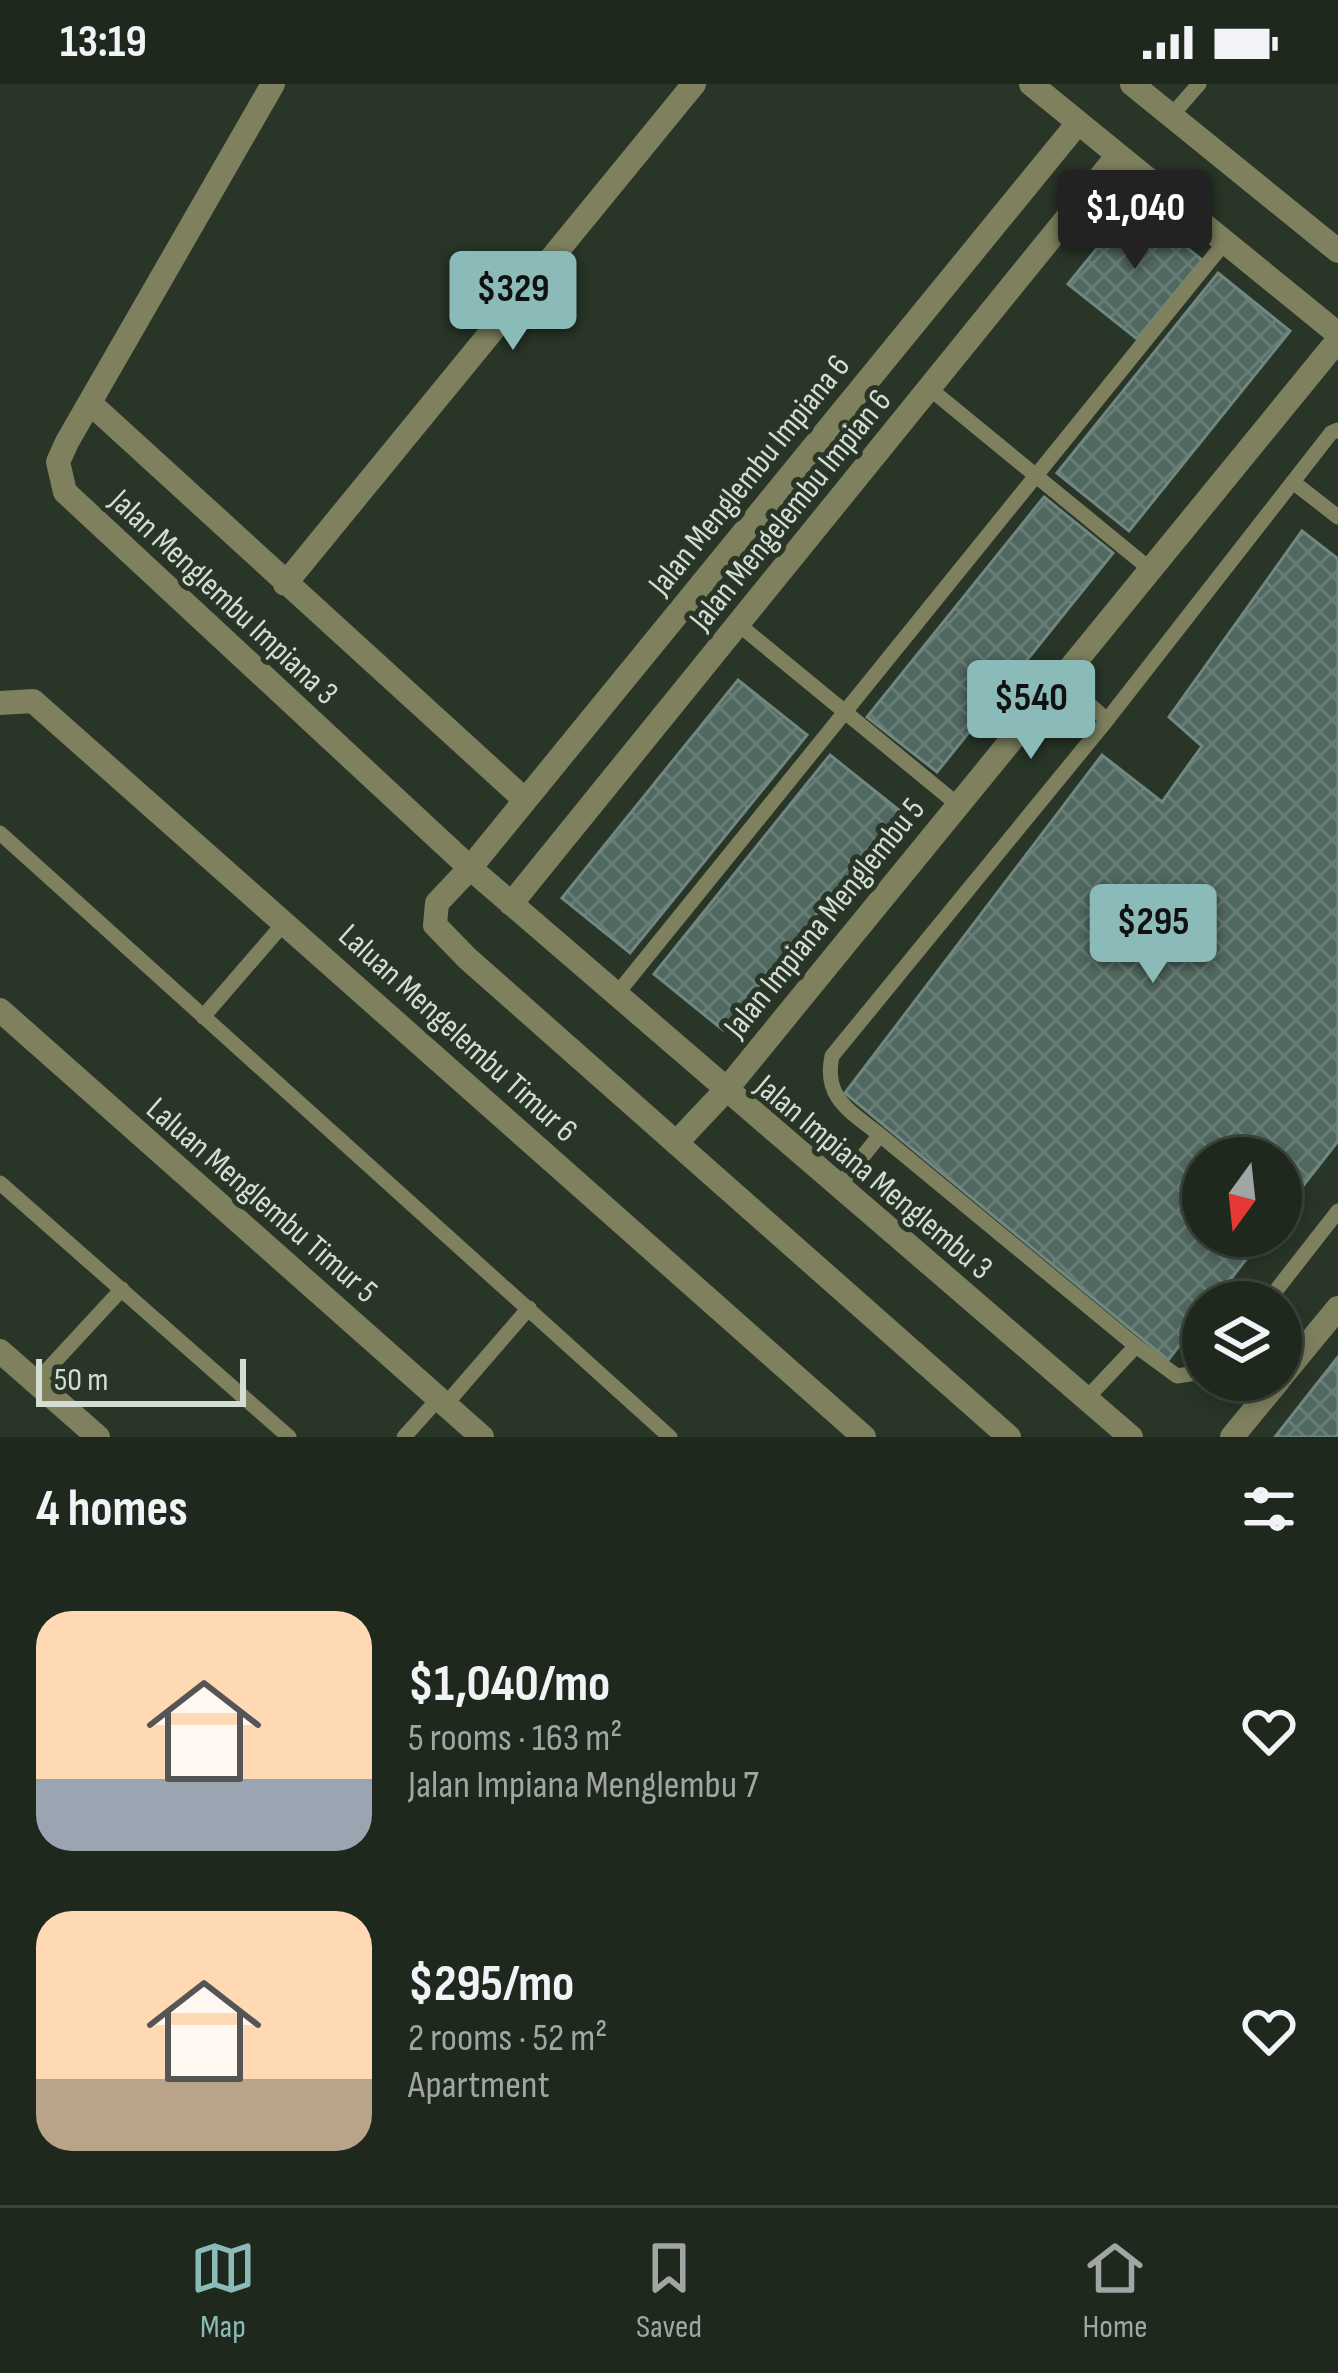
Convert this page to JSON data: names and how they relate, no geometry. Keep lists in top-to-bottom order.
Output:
{
  "streets": {
    "street": [
      "Jalan Menglembu Impiana 6",
      "Jalan Mengelembu Impian 6",
      "Jalan Menglembu Impiana 3",
      "Jalan Impiana Menglembu 5",
      "Laluan Mengelembu Timur 6",
      "Jalan Impiana Menglembu 3",
      "Laluan Menglembu Timur 5"
    ]
  },
  "crossings": [
    ["Jalan Menglembu Impiana 6", "Jalan Menglembu Impiana 3"],
    ["Jalan Menglembu Impiana 6", "Jalan Impiana Menglembu 5"],
    ["Jalan Menglembu Impiana 6", "Jalan Impiana Menglembu 3"],
    ["Jalan Mengelembu Impian 6", "Jalan Impiana Menglembu 3"],
    ["Jalan Menglembu Impiana 3", "Jalan Impiana Menglembu 3"],
    ["Jalan Impiana Menglembu 5", "Jalan Impiana Menglembu 3"]
  ],
  "scale_bar": "50 m",
  "north": "bottom",
  "page": {
    "status": "13:19",
    "price": [
      "$1,040",
      "$329",
      "$540",
      "$295"
    ],
    "scale": "50 m",
    "heading": "4 homes",
    "list": [
      {
        "name": "$1,040/mo",
        "note": "5 rooms · 163 m² · Jalan Impiana Menglembu 7"
      },
      {
        "name": "$295/mo",
        "note": "2 rooms · 52 m² · Apartment"
      }
    ],
    "tabs": ["Map", "Saved", "Home"]
  }
}
